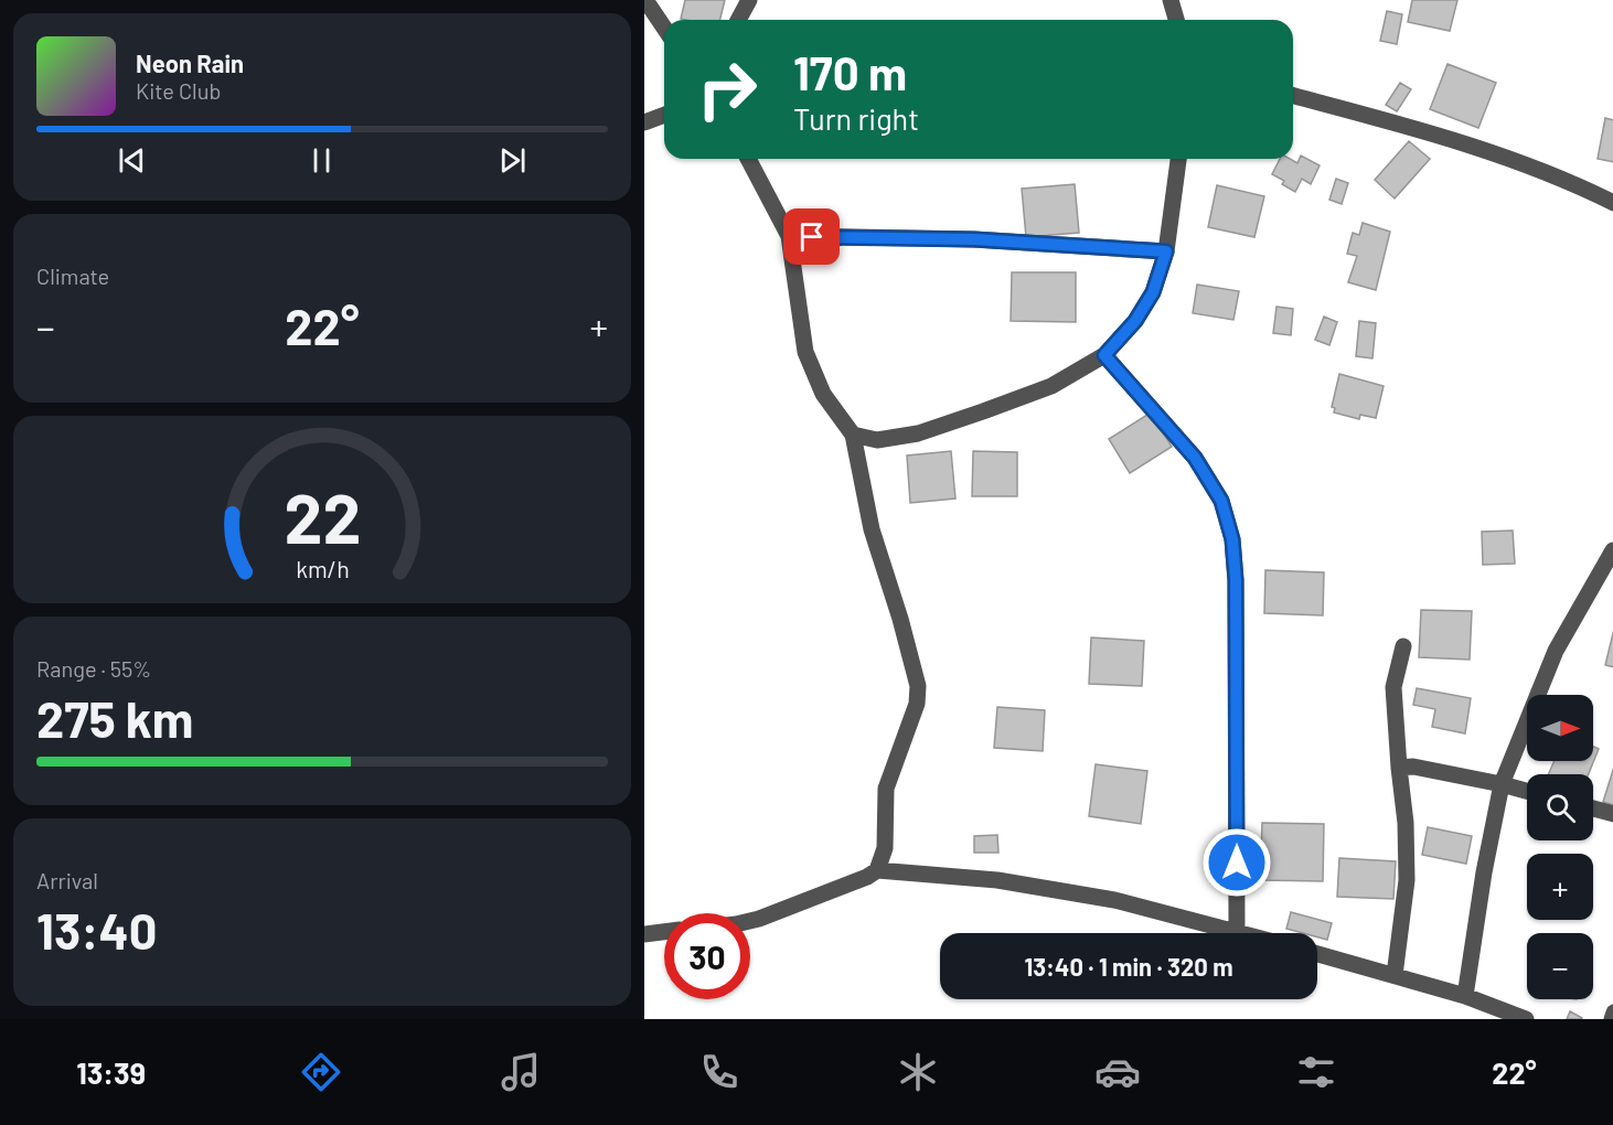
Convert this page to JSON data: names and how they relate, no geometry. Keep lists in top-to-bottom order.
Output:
{
  "north": "right",
  "page": {
    "turn": ["170 m", "Turn right"],
    "song": ["Neon Rain", "Kite Club"],
    "tile": [
      "Climate",
      ["Range · 55%", "275 km"],
      ["Arrival", "13:40"]
    ],
    "heat": ["−", "22°", "+"],
    "map_buttons": ["+", "−"],
    "limit": "30",
    "trip": "13:40 · 1 min · 320 m",
    "tabs": ["13:39", "22°"],
    "gauge": ["22", "km/h"]
  }
}
